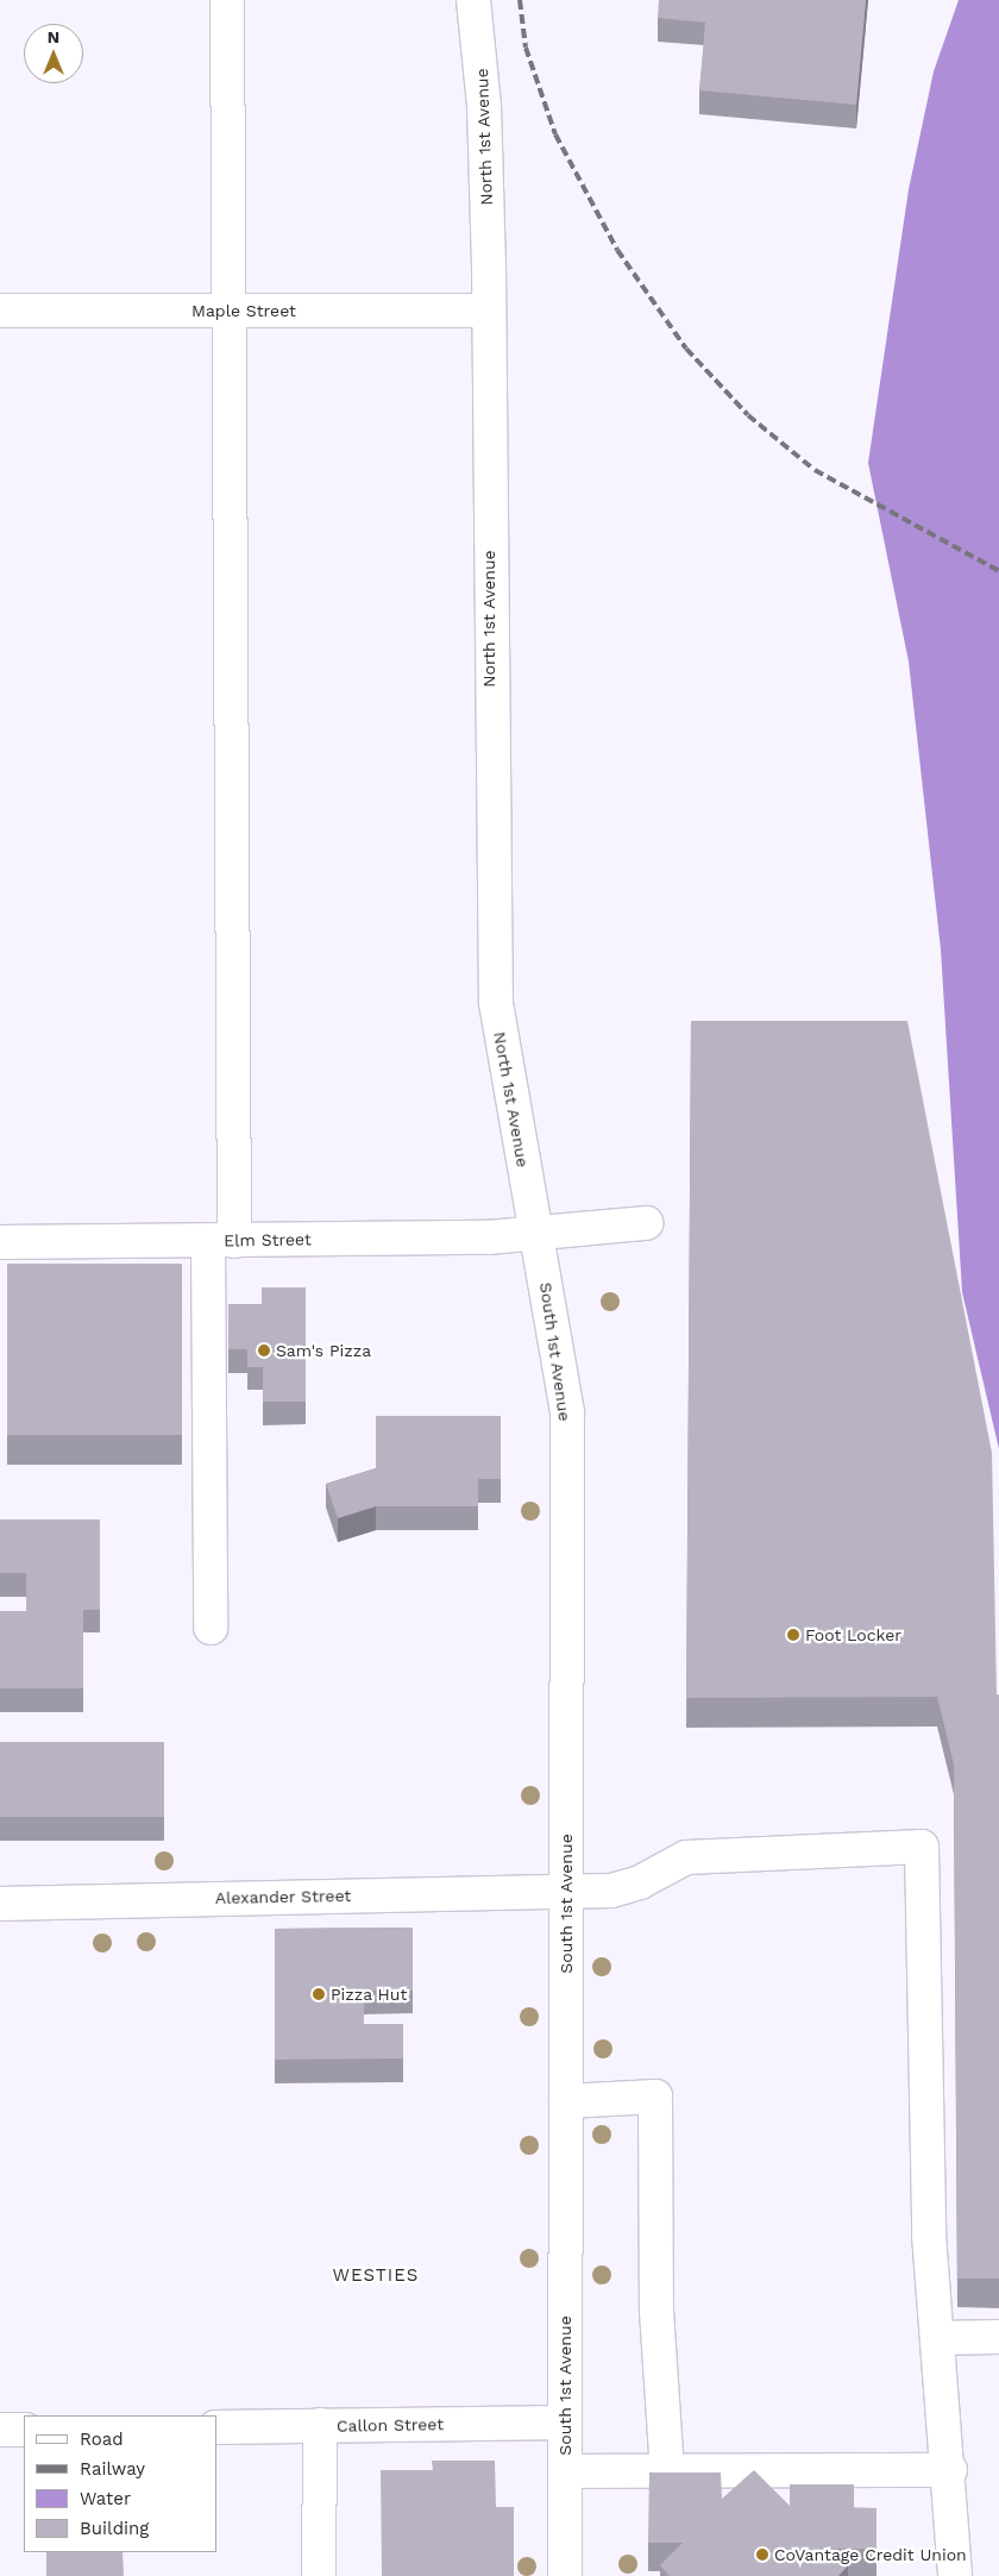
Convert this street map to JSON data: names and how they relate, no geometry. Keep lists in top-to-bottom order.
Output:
{
  "streets": {
    "main road": [
      "North 1st Avenue",
      "Maple Street",
      "Elm Street",
      "South 1st Avenue",
      "Alexander Street",
      "Callon Street"
    ]
  },
  "crossings": [
    ["North 1st Avenue", "Maple Street"],
    ["North 1st Avenue", "Elm Street"],
    ["North 1st Avenue", "South 1st Avenue"],
    ["Elm Street", "South 1st Avenue"],
    ["South 1st Avenue", "Alexander Street"],
    ["South 1st Avenue", "Callon Street"]
  ],
  "districts": ["WESTIES"],
  "places": [
    "Sam's Pizza",
    "Foot Locker",
    "Pizza Hut",
    "CoVantage Credit Union"
  ],
  "legend": [
    "Road",
    "Railway",
    "Water",
    "Building"
  ],
  "north": "top"
}
